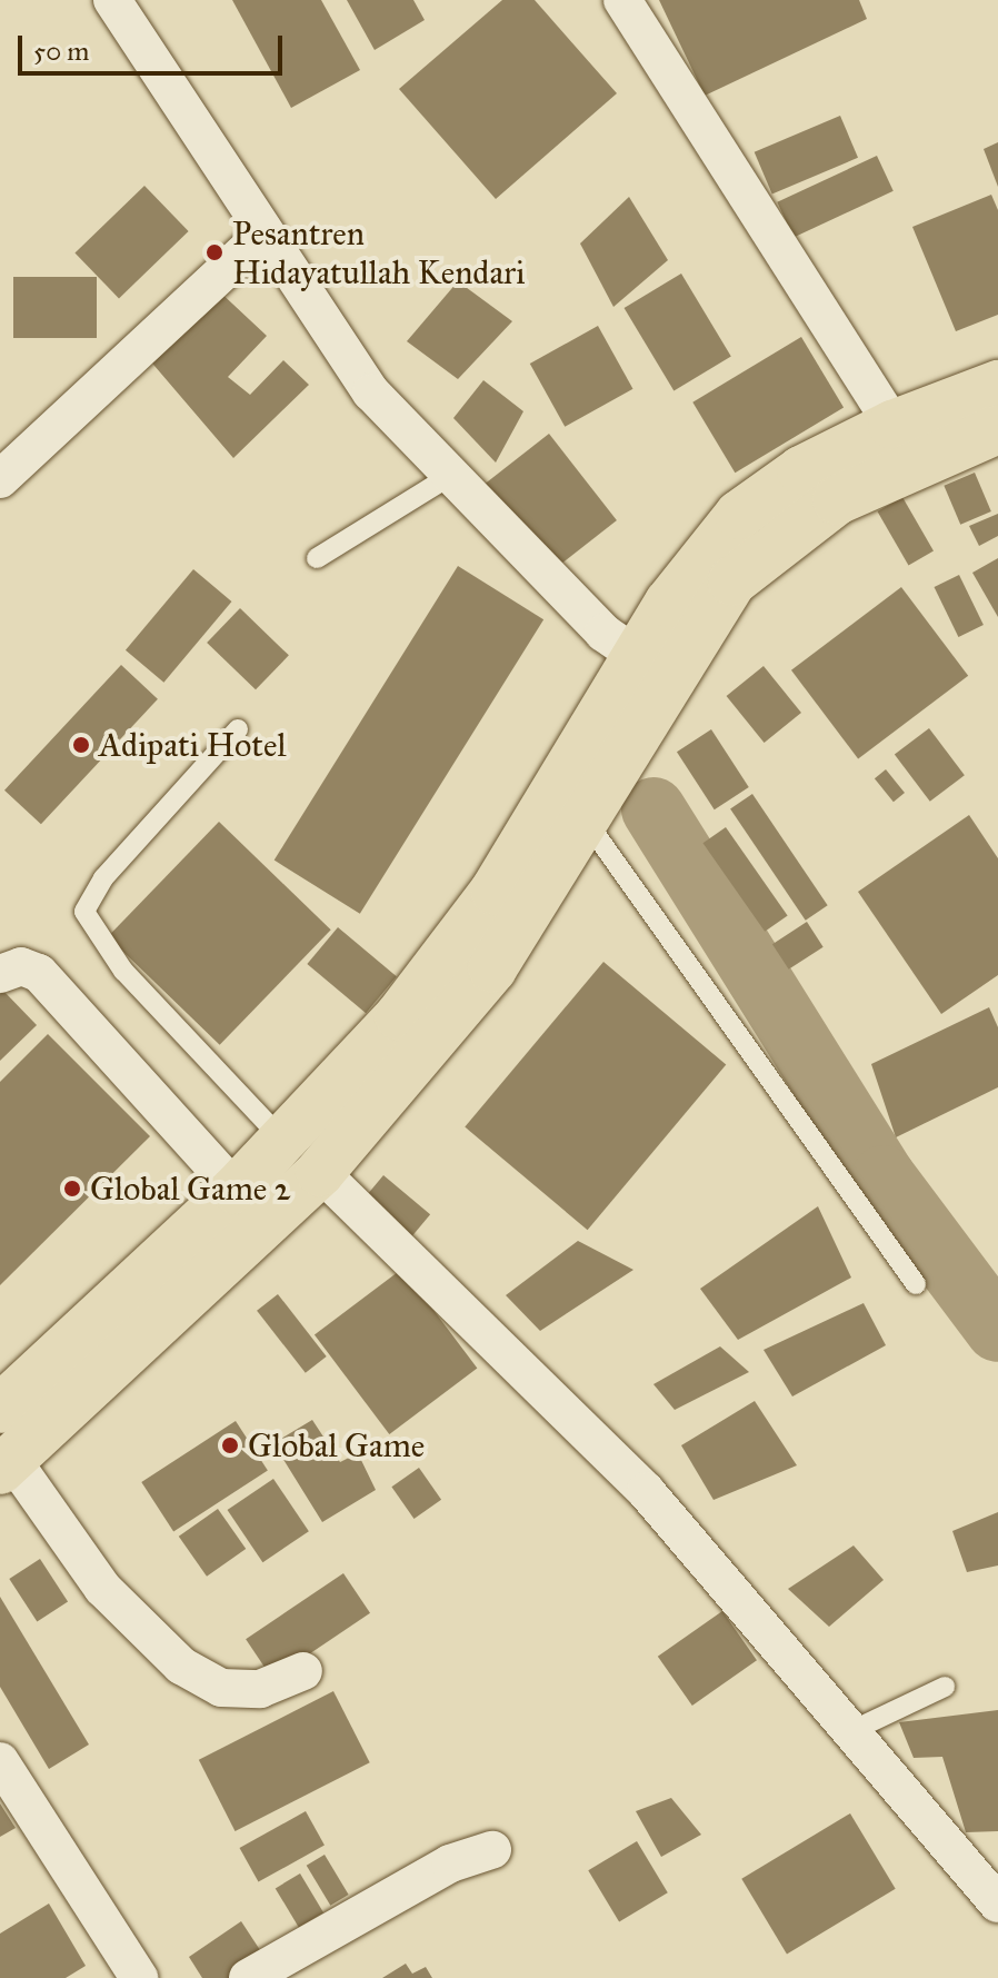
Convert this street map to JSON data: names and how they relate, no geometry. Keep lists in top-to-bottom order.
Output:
{
  "places": [
    "Pesantren Hidayatullah Kendari",
    "Adipati Hotel",
    "Global Game 2",
    "Global Game"
  ],
  "scale_bar": "50 m"
}
